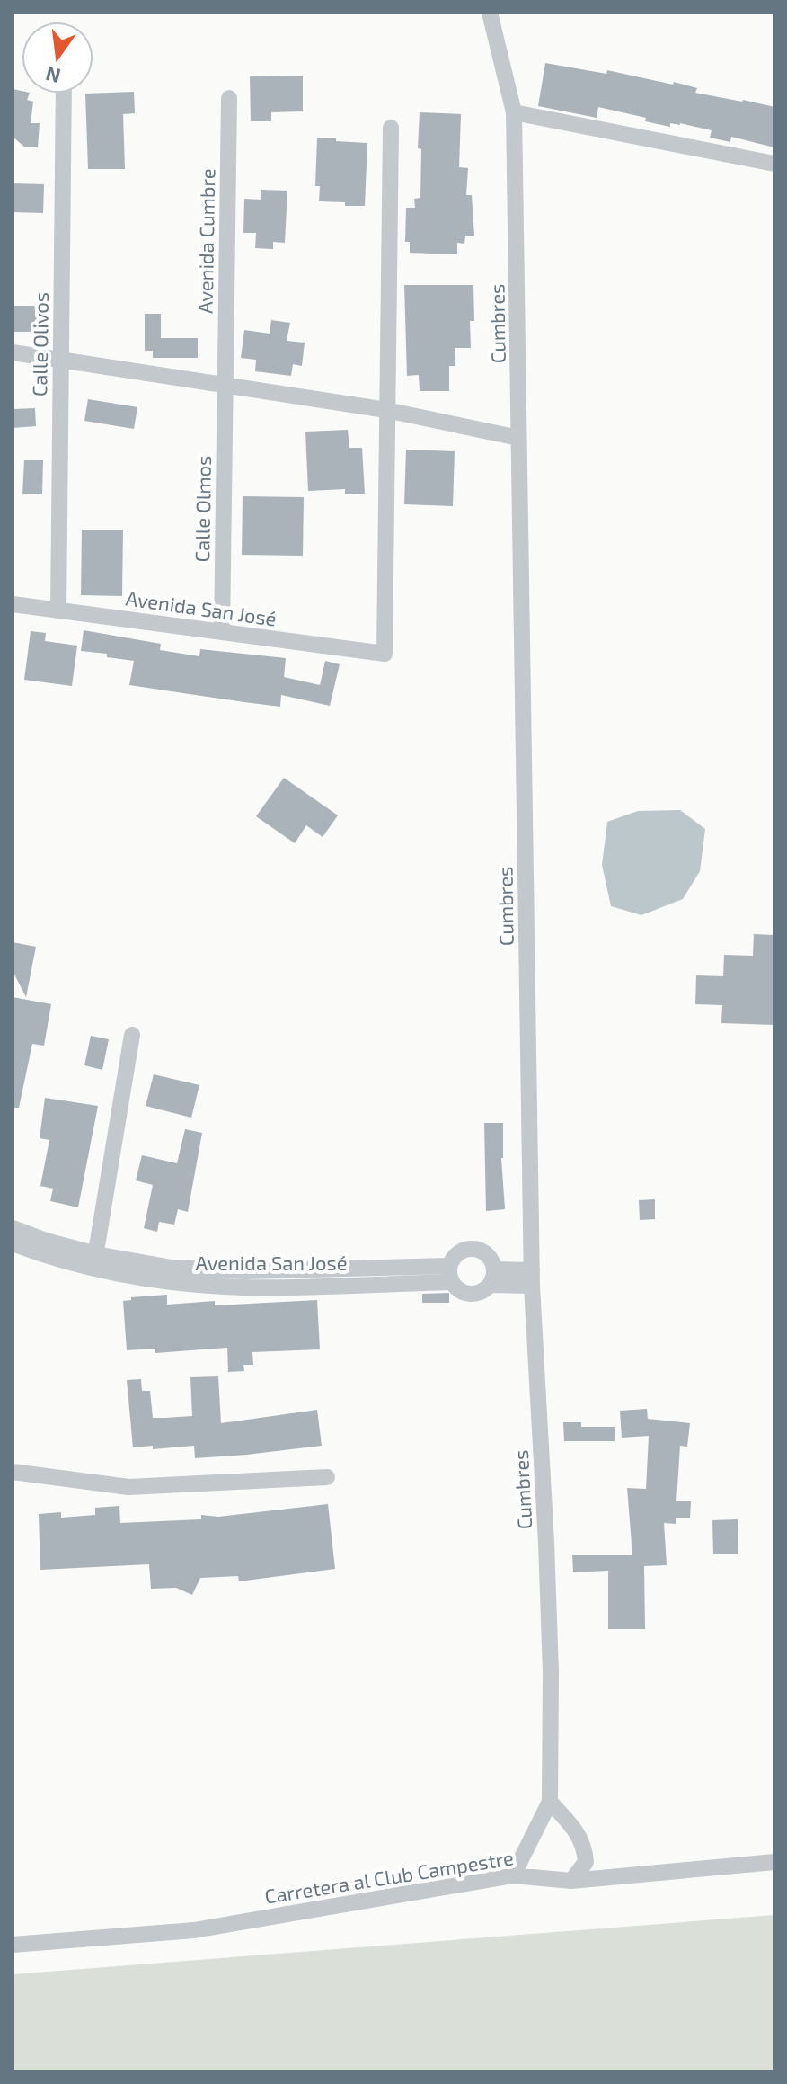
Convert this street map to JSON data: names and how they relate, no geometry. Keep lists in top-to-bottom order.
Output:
{
  "streets": {
    "street": [
      "Avenida Cumbre",
      "Cumbres",
      "Calle Olivos",
      "Calle Olmos",
      "Avenida San José",
      "Carretera al Club Campestre"
    ]
  },
  "crossings": [
    ["Avenida Cumbre", "Calle Olmos"],
    ["Cumbres", "Carretera al Club Campestre"],
    ["Calle Olivos", "Avenida San José"],
    ["Calle Olmos", "Avenida San José"]
  ],
  "north": "bottom"
}
